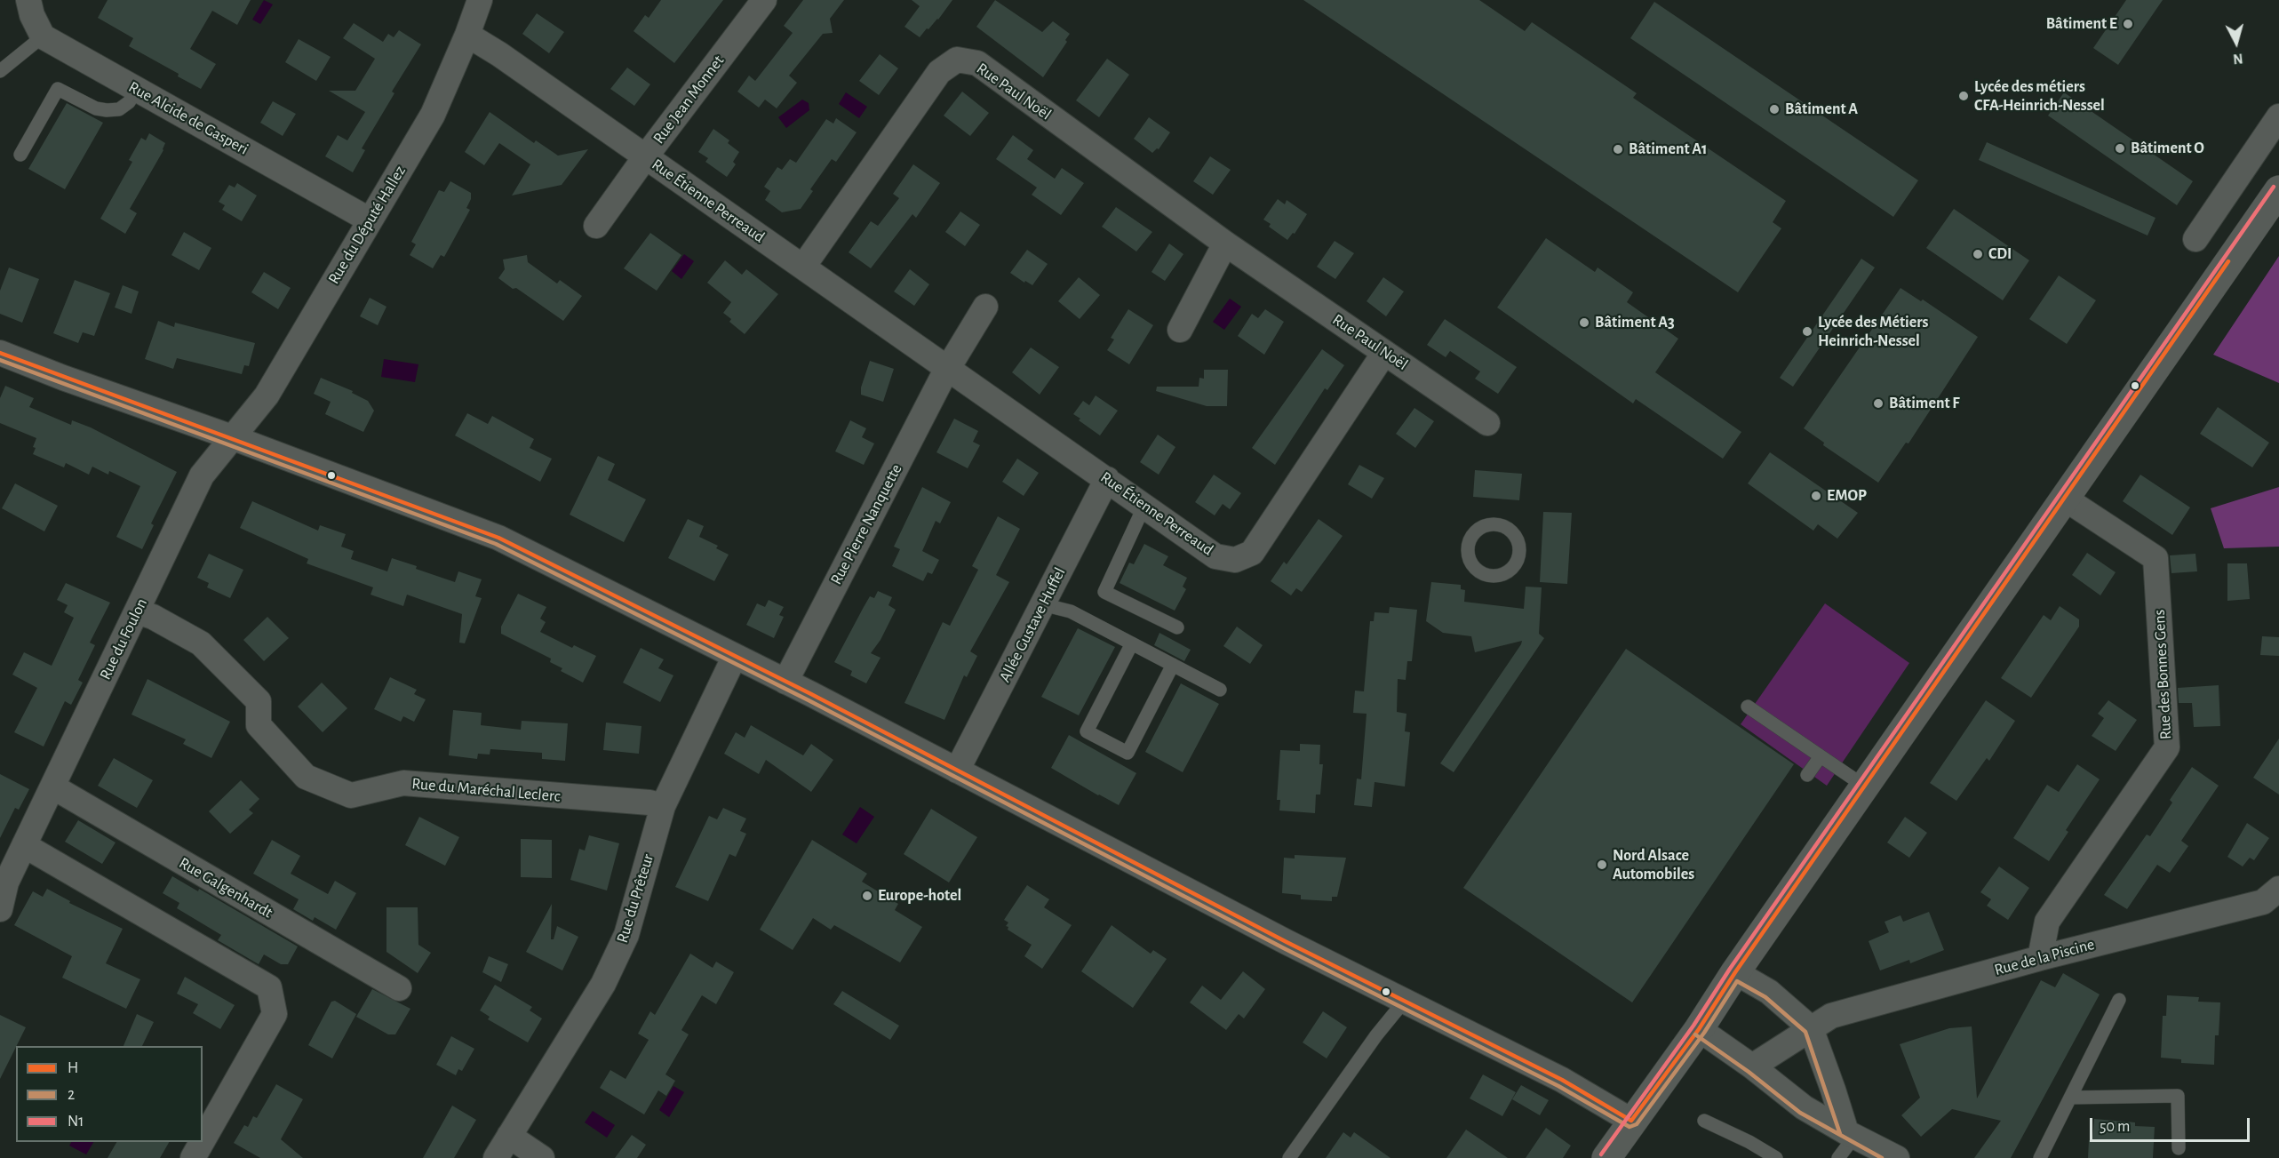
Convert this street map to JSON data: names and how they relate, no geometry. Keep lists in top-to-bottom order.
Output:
{
  "streets": {
    "street": [
      "Rue Paul Noël",
      "Rue Jean Monnet",
      "Rue Alcide de Gasperi",
      "Rue Étienne Perreaud",
      "Rue du Député Hallez",
      "Rue Pierre Nanquette",
      "Allée Gustave Huffel",
      "Rue du Foulon",
      "Rue des Bonnes Gens",
      "Rue du Maréchal Leclerc",
      "Rue Galgenhardt",
      "Rue du Prêteur",
      "Rue de la Piscine"
    ]
  },
  "crossings": [
    ["Rue Paul Noël", "Rue Étienne Perreaud"],
    ["Rue Jean Monnet", "Rue Étienne Perreaud"],
    ["Rue Alcide de Gasperi", "Rue du Député Hallez"],
    ["Rue Étienne Perreaud", "Rue du Député Hallez"],
    ["Rue Étienne Perreaud", "Rue Pierre Nanquette"],
    ["Rue Étienne Perreaud", "Allée Gustave Huffel"],
    ["Rue du Député Hallez", "Rue du Foulon"],
    ["Rue du Foulon", "Rue du Maréchal Leclerc"],
    ["Rue du Foulon", "Rue Galgenhardt"],
    ["Rue des Bonnes Gens", "Rue de la Piscine"],
    ["Rue du Maréchal Leclerc", "Rue du Prêteur"]
  ],
  "places": [
    "Bâtiment E",
    "Lycée des métiers CFA-Heinrich-Nessel",
    "Bâtiment A",
    "Bâtiment O",
    "Bâtiment A1",
    "CDI",
    "Bâtiment A3",
    "Lycée des Métiers Heinrich-Nessel",
    "Bâtiment F",
    "EMOP",
    "Nord Alsace Automobiles",
    "Europe-hotel"
  ],
  "lines": ["transit line N1", "transit line H", "transit line 2"],
  "legend": ["H", "2", "N1"],
  "scale_bar": "50 m",
  "north": "bottom"
}
